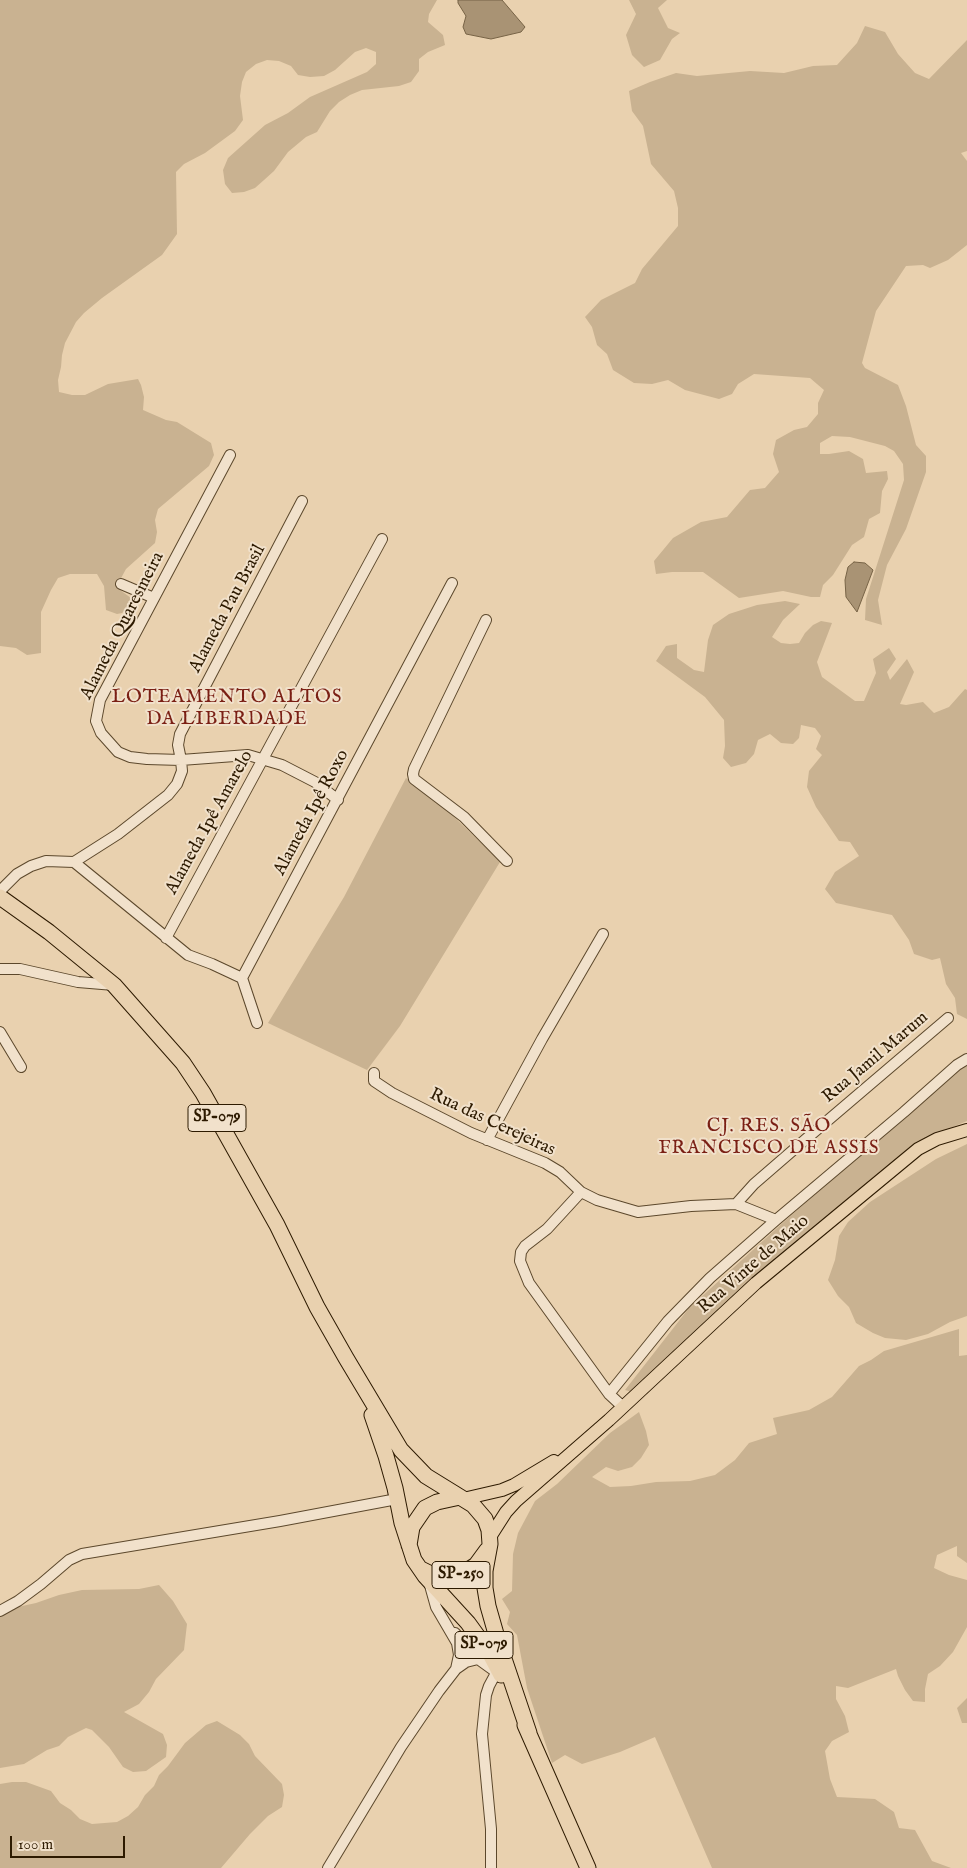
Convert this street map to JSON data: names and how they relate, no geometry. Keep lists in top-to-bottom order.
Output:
{
  "streets": {
    "highway": ["SP-079", "SP-250"],
    "main road": ["Rua Vinte de Maio"],
    "street": [
      "Alameda Pau Brasil",
      "Alameda Quaresmeira",
      "Alameda Ipê Roxo",
      "Alameda Ipê Amarelo",
      "Rua Jamil Marum",
      "Rua das Cerejeiras"
    ]
  },
  "crossings": [
    ["Alameda Pau Brasil", "Alameda Quaresmeira"],
    ["Alameda Quaresmeira", "Alameda Ipê Roxo"],
    ["Alameda Quaresmeira", "Alameda Ipê Amarelo"],
    ["Rua Jamil Marum", "Rua das Cerejeiras"],
    ["SP-079", "Rua Vinte de Maio"],
    ["SP-079", "SP-250"],
    ["Rua Vinte de Maio", "SP-250"]
  ],
  "districts": ["LOTEAMENTO ALTOS DA LIBERDADE", "CJ. RES. SÃO FRANCISCO DE ASSIS"],
  "scale_bar": "100 m"
}
